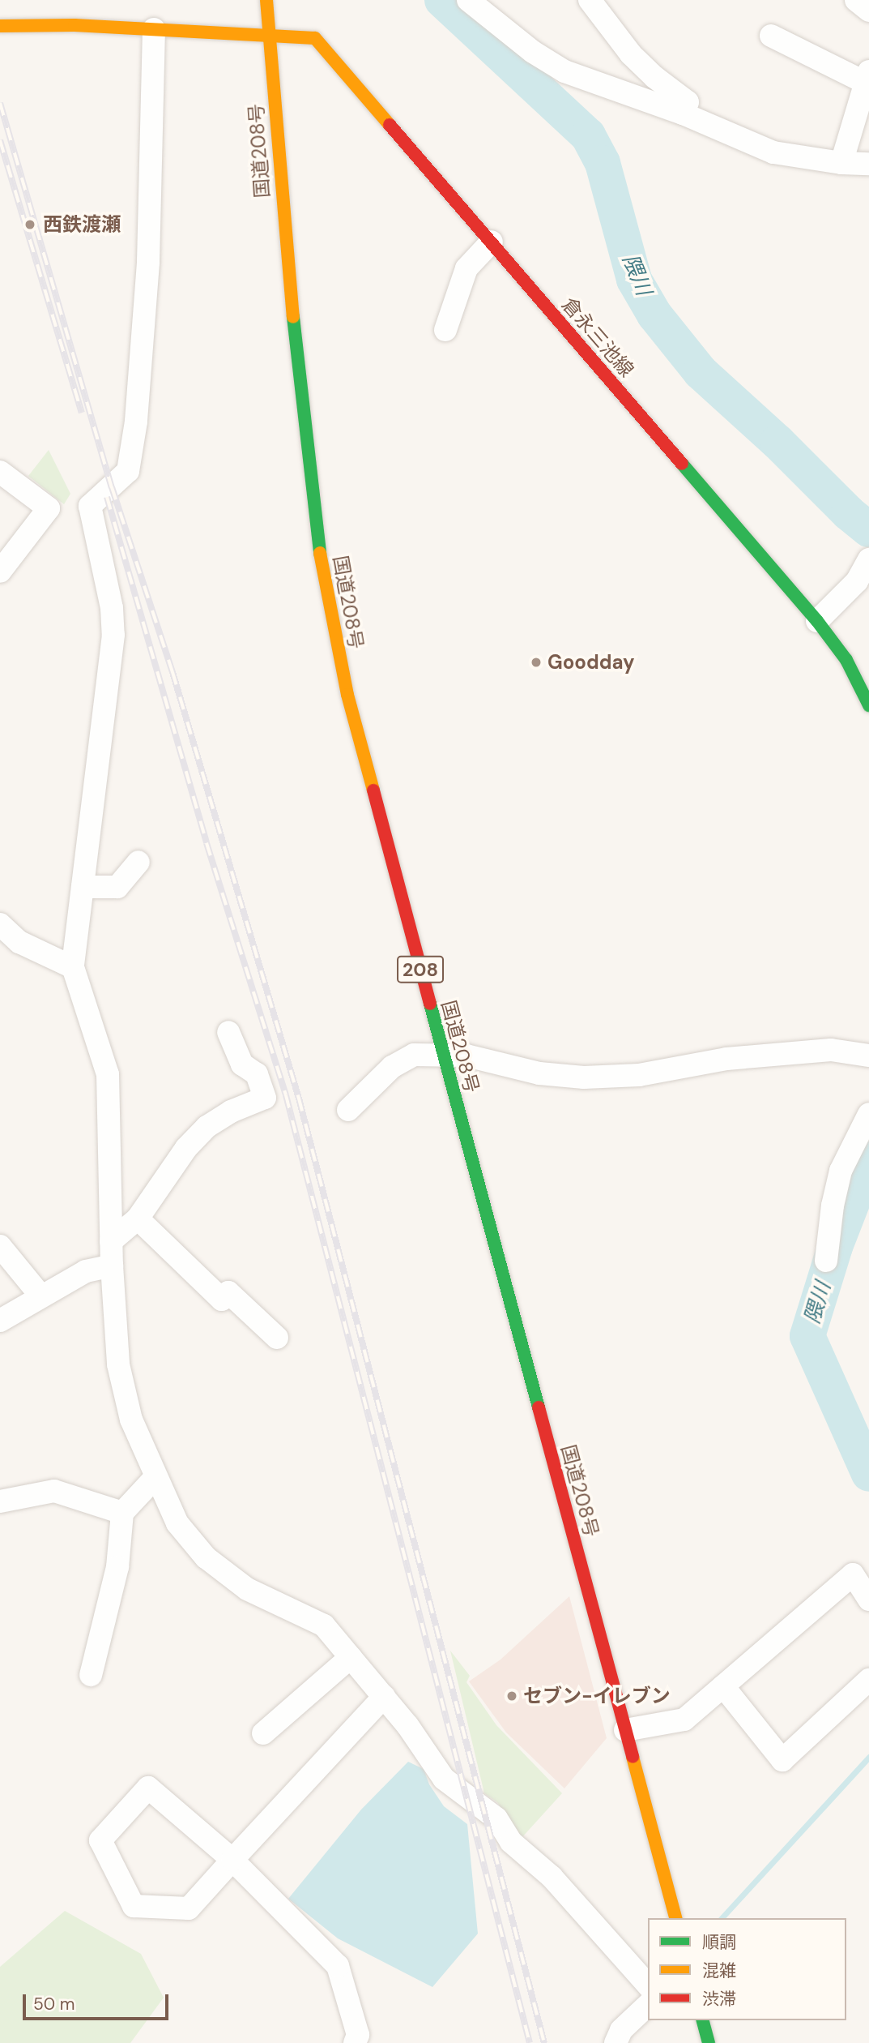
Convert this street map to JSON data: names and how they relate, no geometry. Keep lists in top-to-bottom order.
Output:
{
  "streets": {
    "main road": ["国道208号", "倉永三池線", "208"]
  },
  "crossings": [
    ["国道208号", "倉永三池線"]
  ],
  "water": ["隈川"],
  "places": ["西鉄渡瀬", "Goodday", "セブン-イレブン"],
  "legend": ["順調", "混雑", "渋滞"],
  "scale_bar": "50 m"
}
